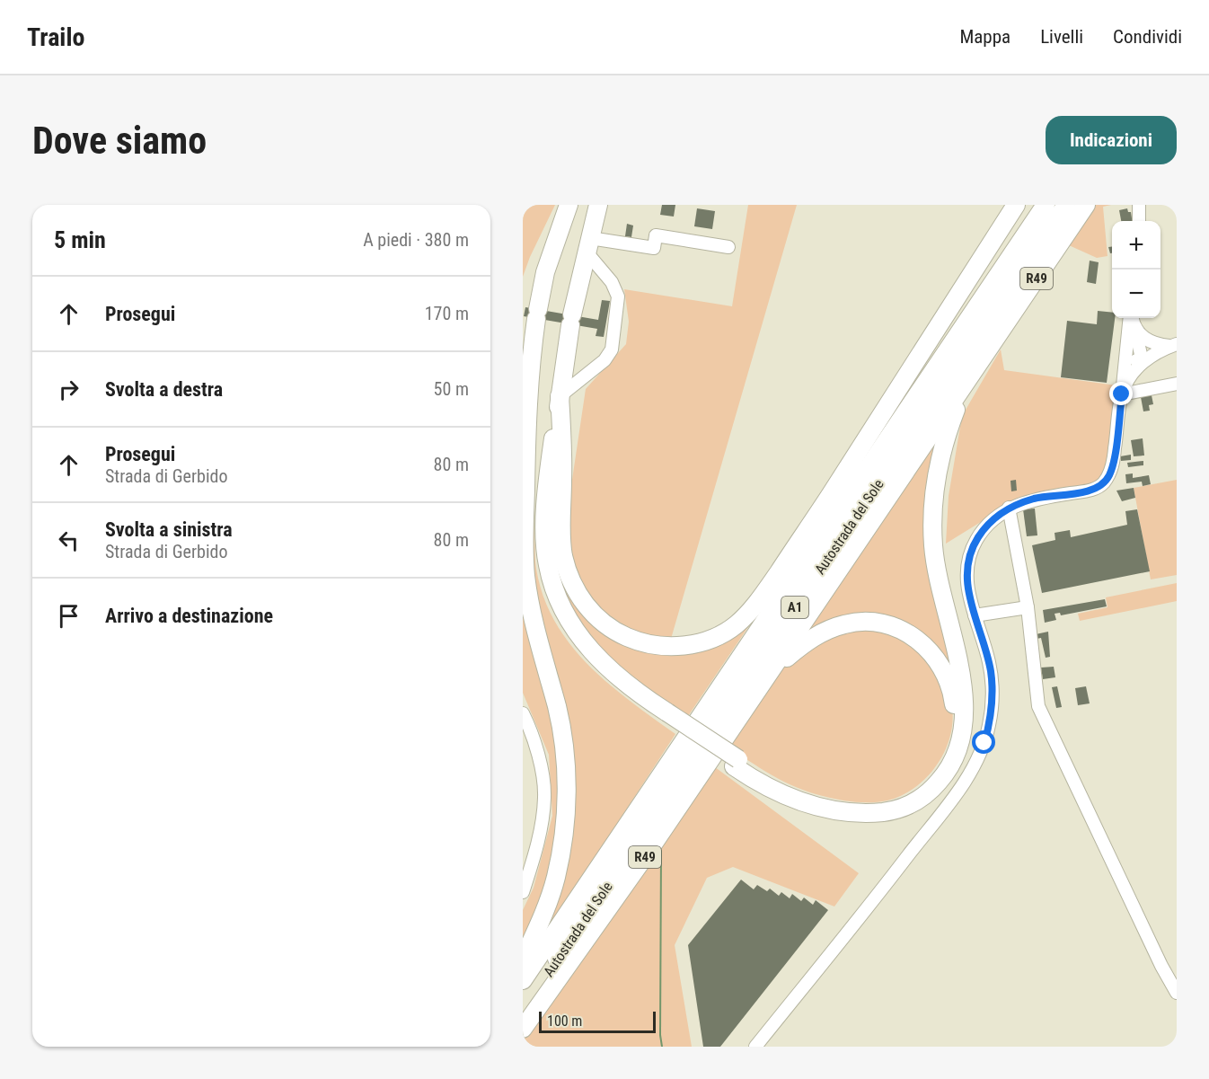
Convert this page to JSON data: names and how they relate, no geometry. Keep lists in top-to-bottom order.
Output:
{
  "streets": {
    "highway": ["R49", "Autostrada del Sole", "A1"]
  },
  "crossings": [
    ["R49", "Autostrada del Sole"]
  ],
  "scale_bar": "100 m",
  "page": {
    "header": "Trailo",
    "nav": ["Mappa", "Livelli", "Condividi"],
    "buttons": "Indicazioni",
    "title": "Dove siamo",
    "heading": ["5 min", "A piedi · 380 m"],
    "map_buttons": ["+", "−"],
    "list": [
      ["Prosegui", "170 m"],
      ["Svolta a destra", "50 m"],
      ["Prosegui", "Strada di Gerbido", "80 m"],
      ["Svolta a sinistra", "Strada di Gerbido", "80 m"],
      "Arrivo a destinazione"
    ],
    "scale": "100 m"
  }
}
